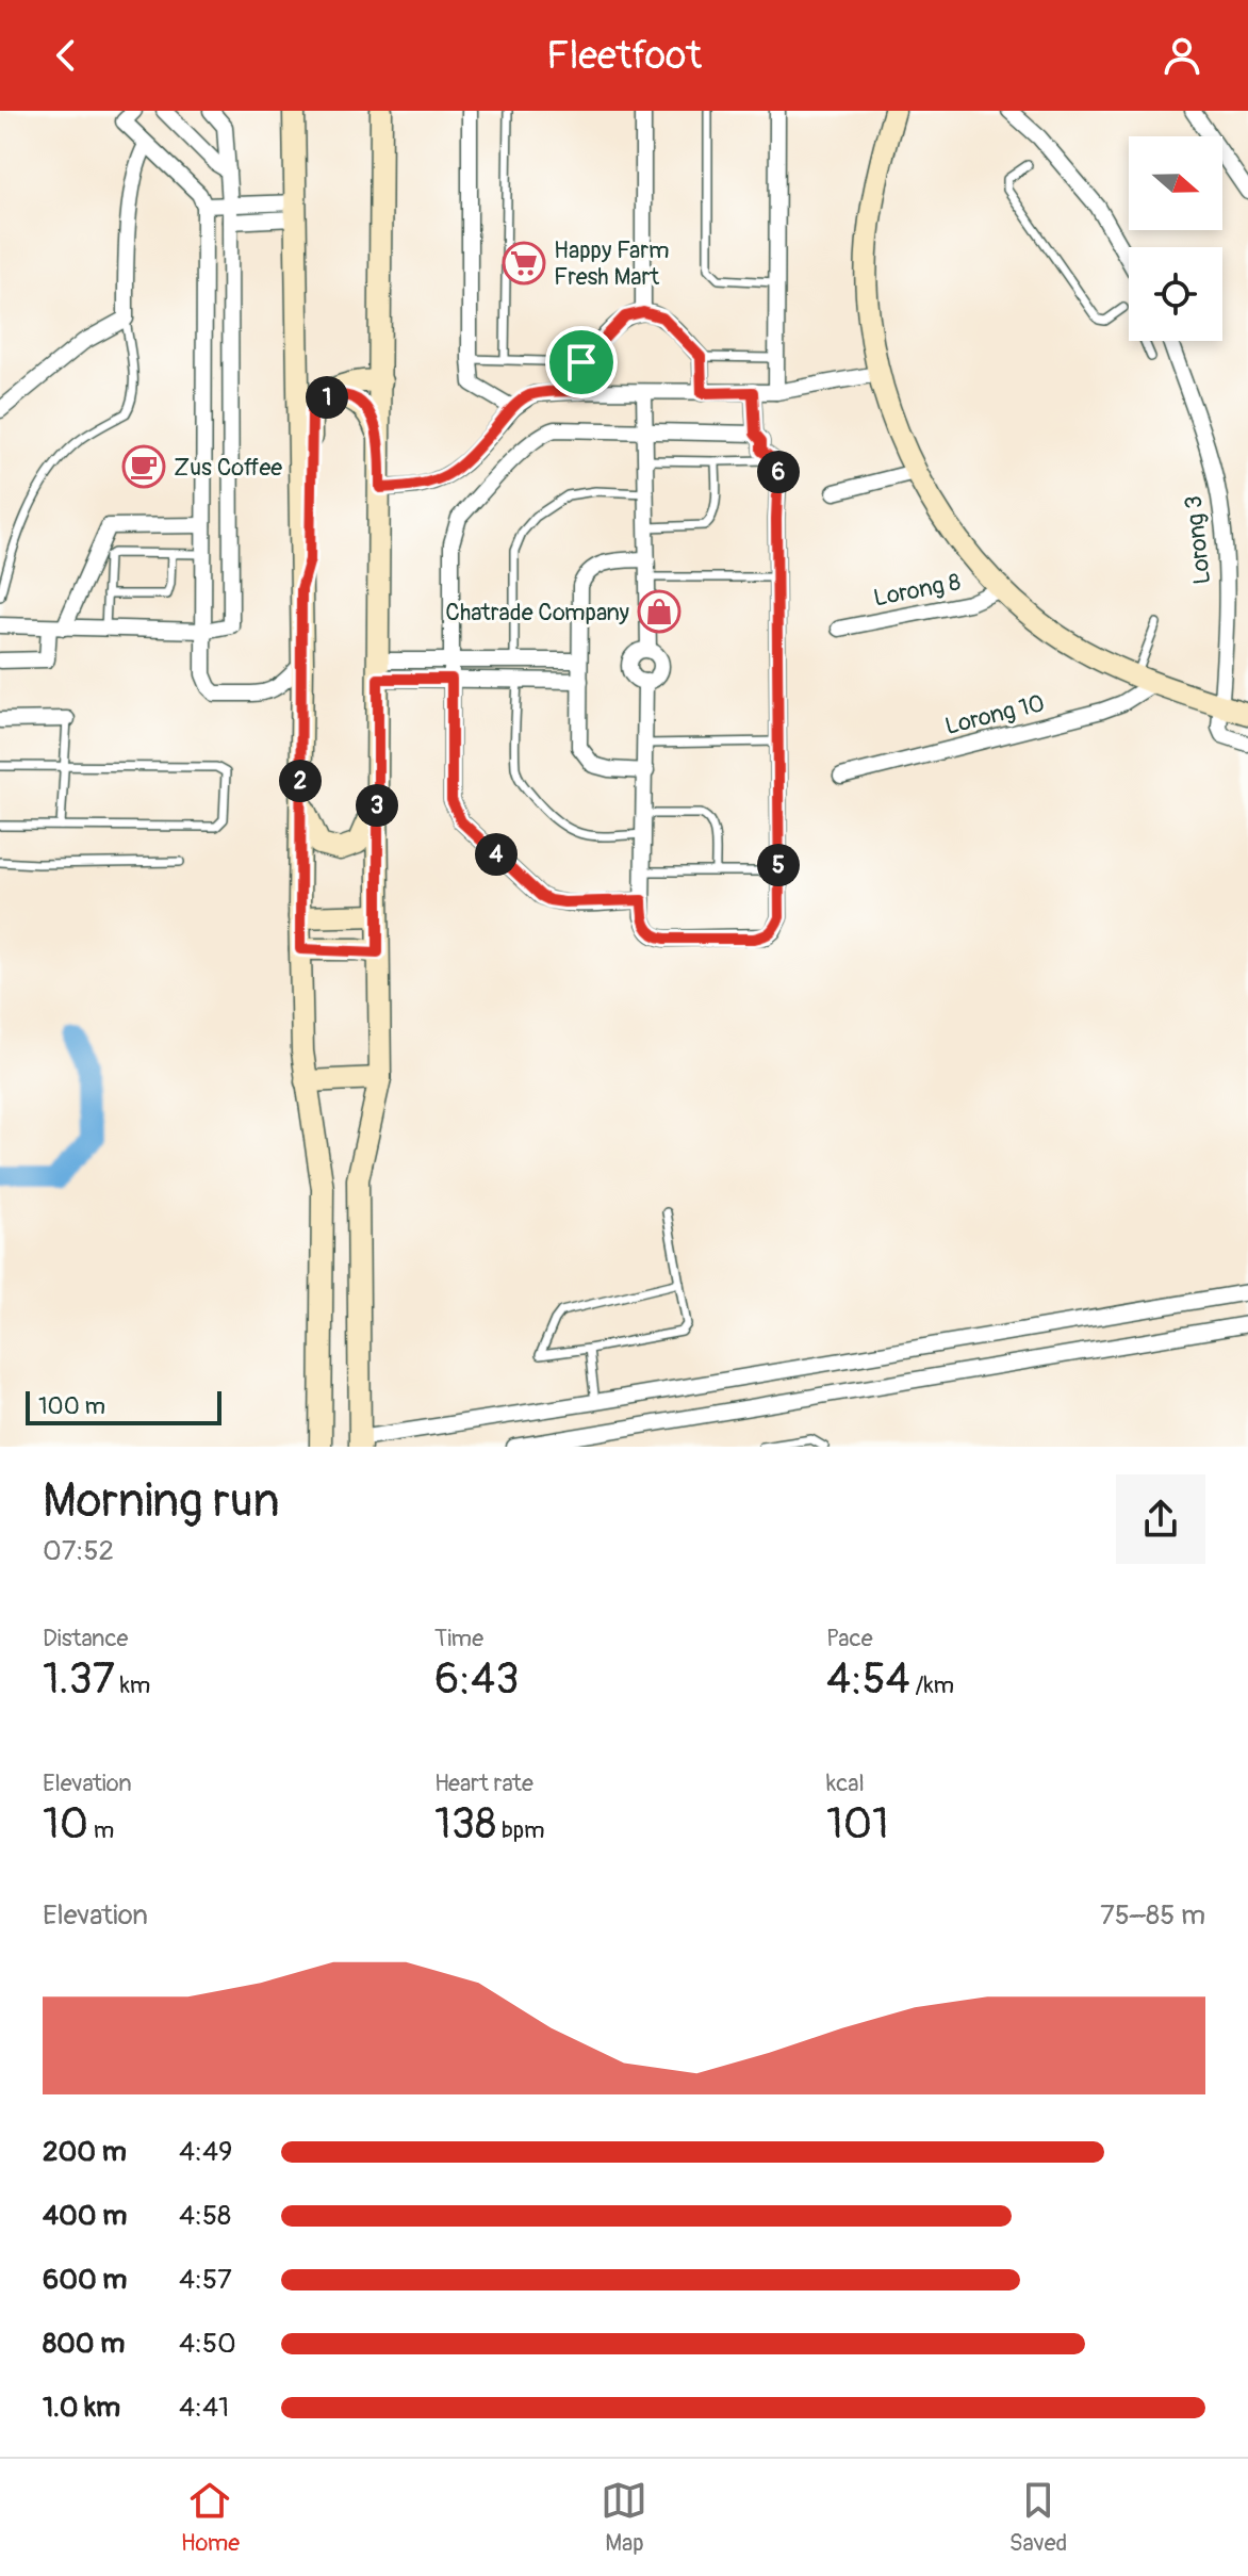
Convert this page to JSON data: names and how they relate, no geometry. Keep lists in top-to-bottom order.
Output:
{
  "streets": {
    "street": ["Lorong 3", "Lorong 8", "Lorong 10"]
  },
  "places": {
    "supermarket": ["Happy Farm Fresh Mart"],
    "cafe": ["Zus Coffee"],
    "shop": ["Chatrade Company"]
  },
  "scale_bar": "100 m",
  "north": "right",
  "page": {
    "header": "Fleetfoot",
    "pins": [
      "1",
      "6",
      "2",
      "3",
      "4",
      "5"
    ],
    "scale": "100 m",
    "heading": ["Morning run", "07:52"],
    "stats": [
      ["Distance", "1.37 km"],
      ["Time", "6:43"],
      ["Pace", "4:54 /km"],
      ["Elevation", "10 m"],
      ["Heart rate", "138 bpm"],
      ["kcal", "101"]
    ],
    "chart": ["Elevation", "75–85 m"],
    "list": [
      {
        "name": "200 m",
        "note": "4:49"
      },
      {
        "name": "400 m",
        "note": "4:58"
      },
      {
        "name": "600 m",
        "note": "4:57"
      },
      {
        "name": "800 m",
        "note": "4:50"
      },
      {
        "name": "1.0 km",
        "note": "4:41"
      }
    ],
    "tabs": ["Home", "Map", "Saved"]
  }
}
